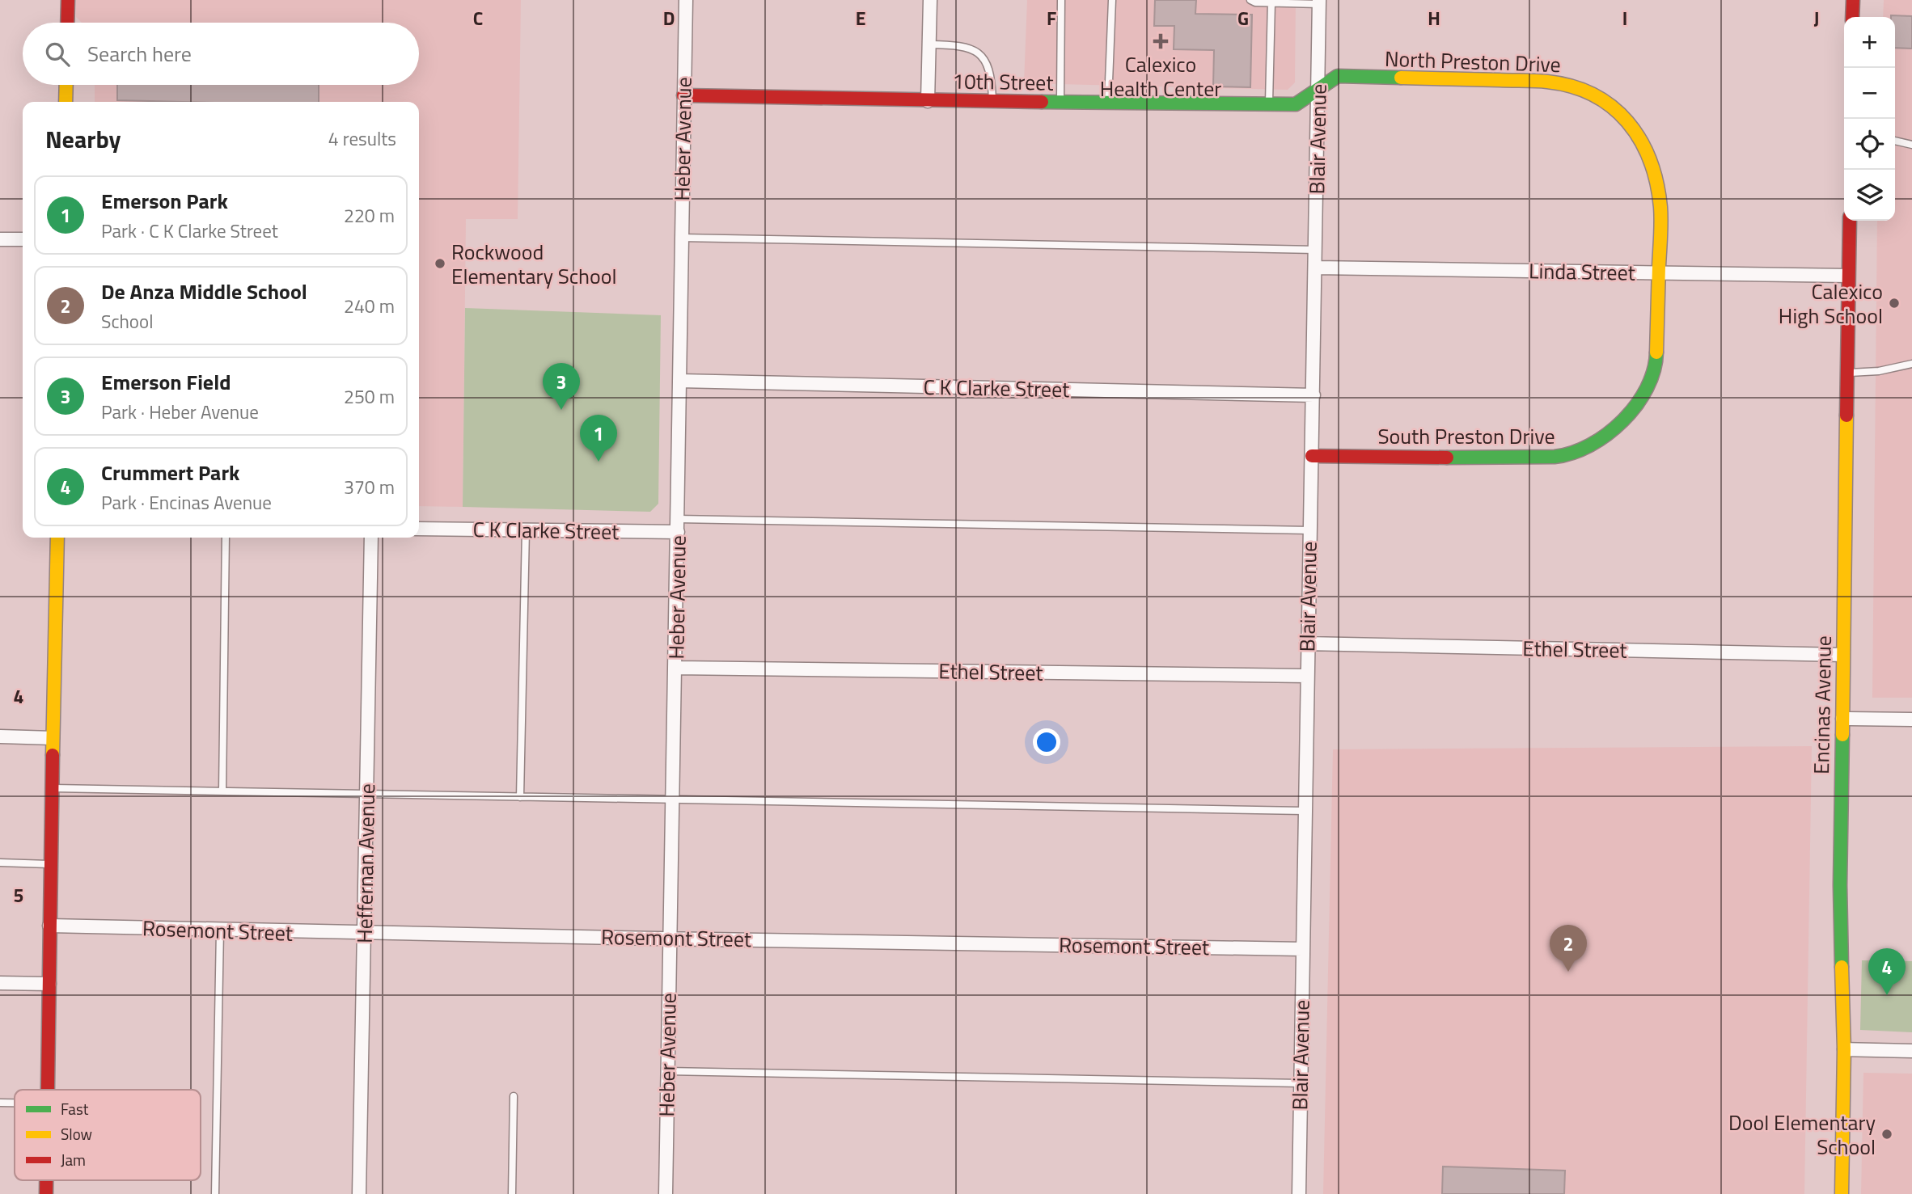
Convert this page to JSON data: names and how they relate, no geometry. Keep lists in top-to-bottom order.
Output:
{
  "streets": {
    "street": [
      "North Preston Drive",
      "10th Street",
      "Heber Avenue",
      "Blair Avenue",
      "Linda Street",
      "C K Clarke Street",
      "South Preston Drive",
      "Ethel Street",
      "Encinas Avenue",
      "Heffernan Avenue",
      "Rosemont Street"
    ]
  },
  "crossings": [
    ["North Preston Drive", "10th Street"],
    ["North Preston Drive", "Blair Avenue"],
    ["North Preston Drive", "Linda Street"],
    ["North Preston Drive", "South Preston Drive"],
    ["10th Street", "Heber Avenue"],
    ["10th Street", "Blair Avenue"],
    ["Heber Avenue", "C K Clarke Street"],
    ["Heber Avenue", "Ethel Street"],
    ["Heber Avenue", "Rosemont Street"],
    ["Blair Avenue", "Linda Street"],
    ["Blair Avenue", "C K Clarke Street"],
    ["Blair Avenue", "South Preston Drive"],
    ["Blair Avenue", "Ethel Street"],
    ["Blair Avenue", "Rosemont Street"],
    ["Linda Street", "South Preston Drive"],
    ["Linda Street", "Encinas Avenue"],
    ["Ethel Street", "Encinas Avenue"],
    ["Heffernan Avenue", "Rosemont Street"]
  ],
  "places": {
    "health": ["Calexico Health Center"],
    "other": ["Rockwood Elementary School", "Calexico High School", "Dool Elementary School"]
  },
  "legend": ["Fast", "Slow", "Jam"],
  "page": {
    "map_buttons": ["+", "−"],
    "search": "Search here",
    "heading": ["Nearby", "4 results"],
    "list": [
      {
        "mark": "1",
        "name": "Emerson Park",
        "note": "Park · C K Clarke Street",
        "value": "220 m"
      },
      {
        "mark": "2",
        "name": "De Anza Middle School",
        "note": "School",
        "value": "240 m"
      },
      {
        "mark": "3",
        "name": "Emerson Field",
        "note": "Park · Heber Avenue",
        "value": "250 m"
      },
      {
        "mark": "4",
        "name": "Crummert Park",
        "note": "Park · Encinas Avenue",
        "value": "370 m"
      }
    ],
    "pins": [
      "3",
      "1",
      "2",
      "4"
    ]
  },
  "grid": {
    "columns": [
      "C",
      "D",
      "E",
      "F",
      "G",
      "H",
      "I",
      "J"
    ],
    "rows": ["4", "5"]
  }
}
